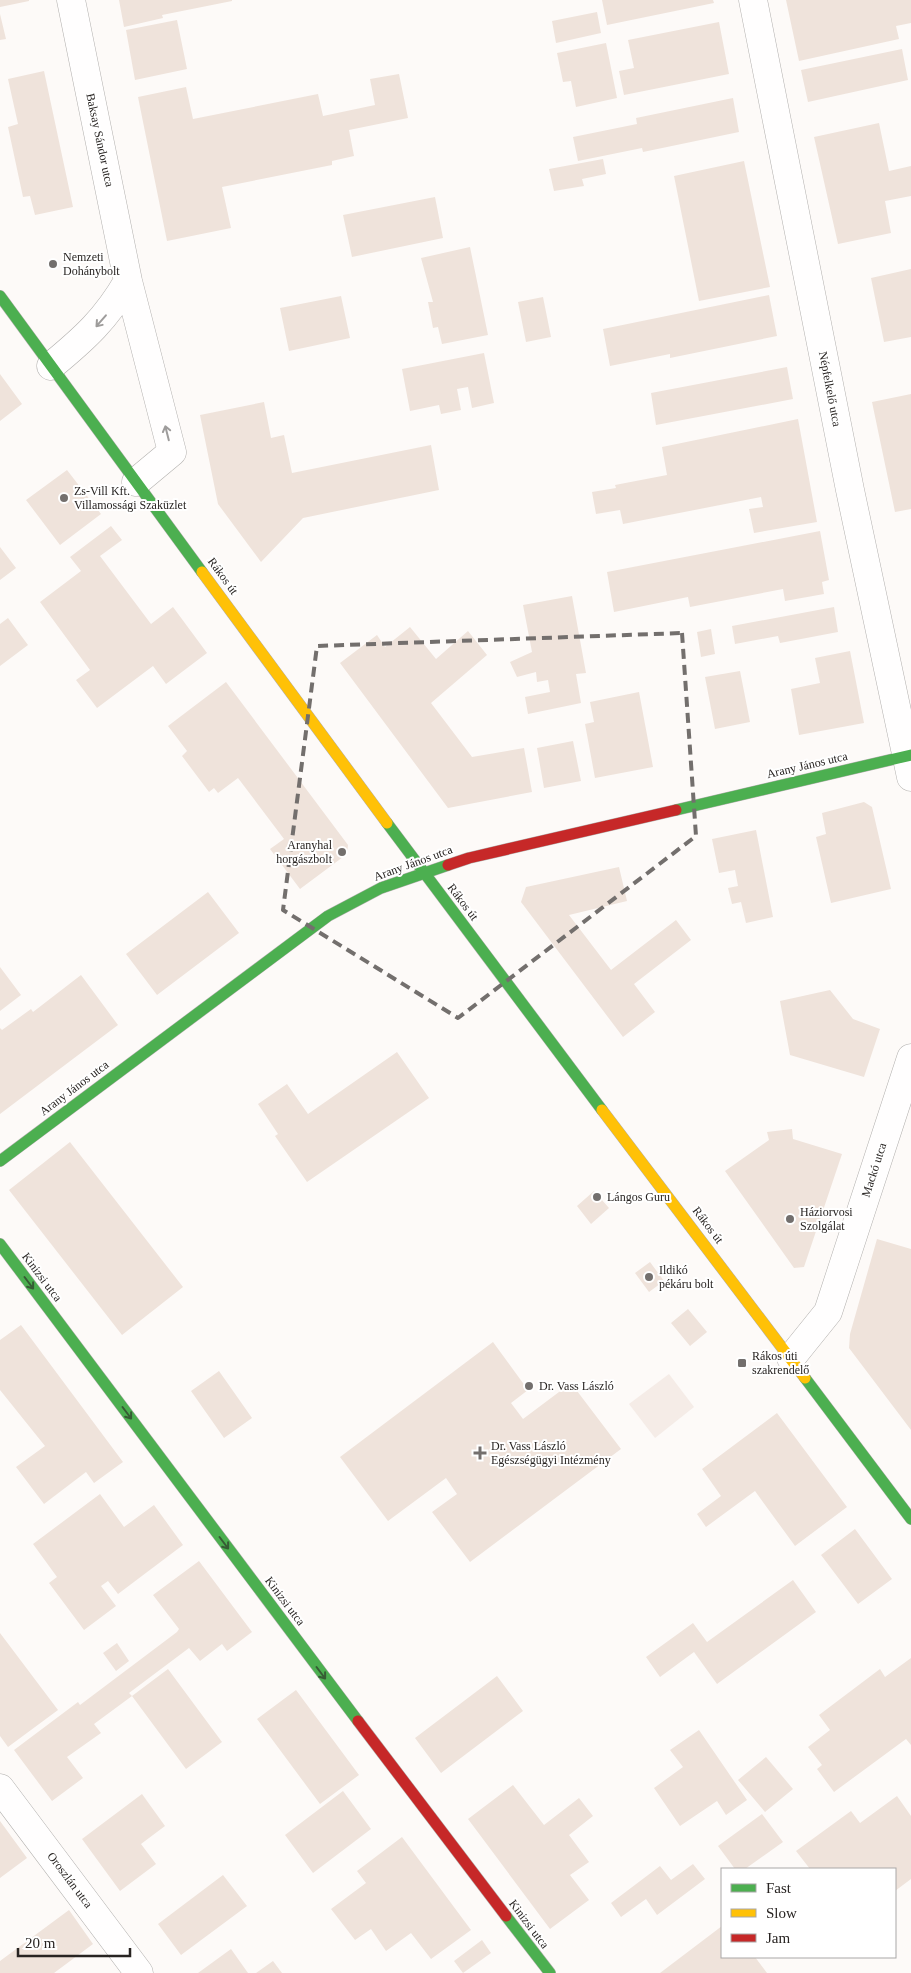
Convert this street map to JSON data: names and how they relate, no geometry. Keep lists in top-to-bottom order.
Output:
{
  "streets": {
    "street": [
      "Baksay Sándor utca",
      "Népfelkelő utca",
      "Rákos út",
      "Arany János utca",
      "Mackó utca",
      "Kinizsi utca",
      "Oroszlán utca"
    ]
  },
  "crossings": [
    ["Baksay Sándor utca", "Rákos út"],
    ["Népfelkelő utca", "Arany János utca"],
    ["Rákos út", "Arany János utca"],
    ["Rákos út", "Mackó utca"]
  ],
  "one_way": ["Baksay Sándor utca", "Kinizsi utca"],
  "places": {
    "other": [
      "Nemzeti Dohánybolt",
      "Zs-Vill Kft. Villamossági Szaküzlet",
      "Aranyhal horgászbolt",
      "Lángos Guru",
      "Háziorvosi Szolgálat",
      "Ildikó pékáru bolt",
      "Dr. Vass László"
    ],
    "transit": ["Rákos úti szakrendelő"],
    "health": ["Dr. Vass László Egészségügyi Intézmény"]
  },
  "legend": ["Fast", "Slow", "Jam"],
  "scale_bar": "20 m"
}
